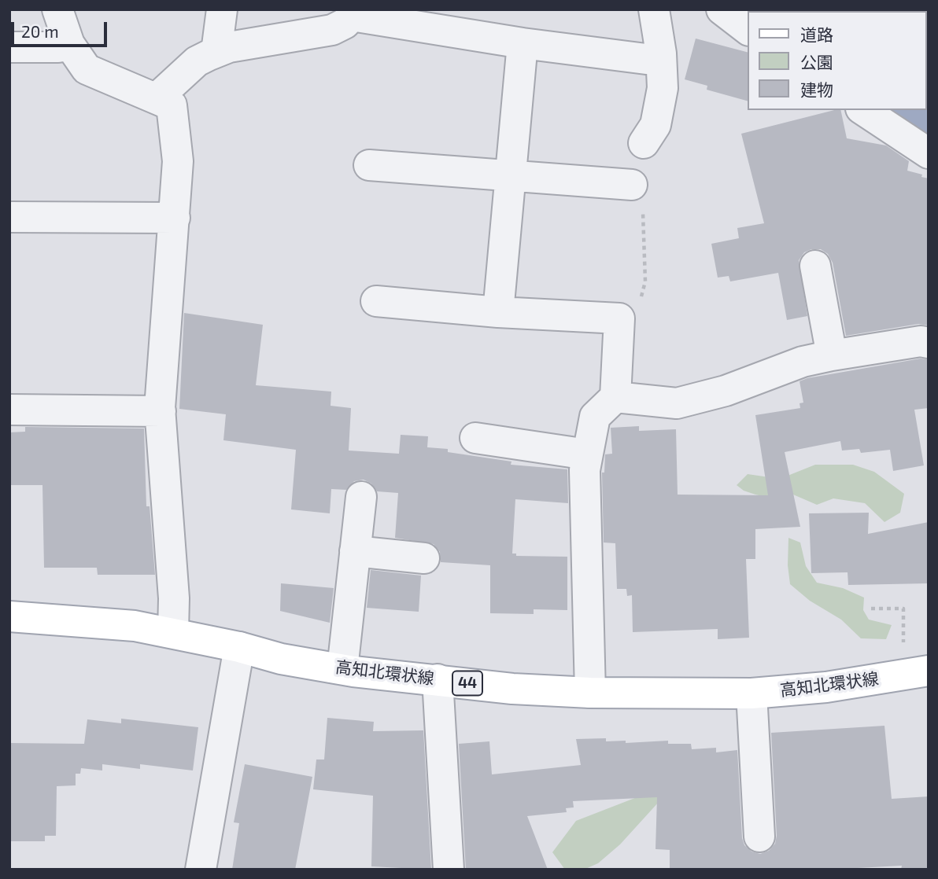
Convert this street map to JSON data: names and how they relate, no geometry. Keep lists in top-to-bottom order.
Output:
{
  "streets": {
    "main road": ["高知北環状線", "44"]
  },
  "legend": ["道路", "公園", "建物"],
  "scale_bar": "20 m"
}
